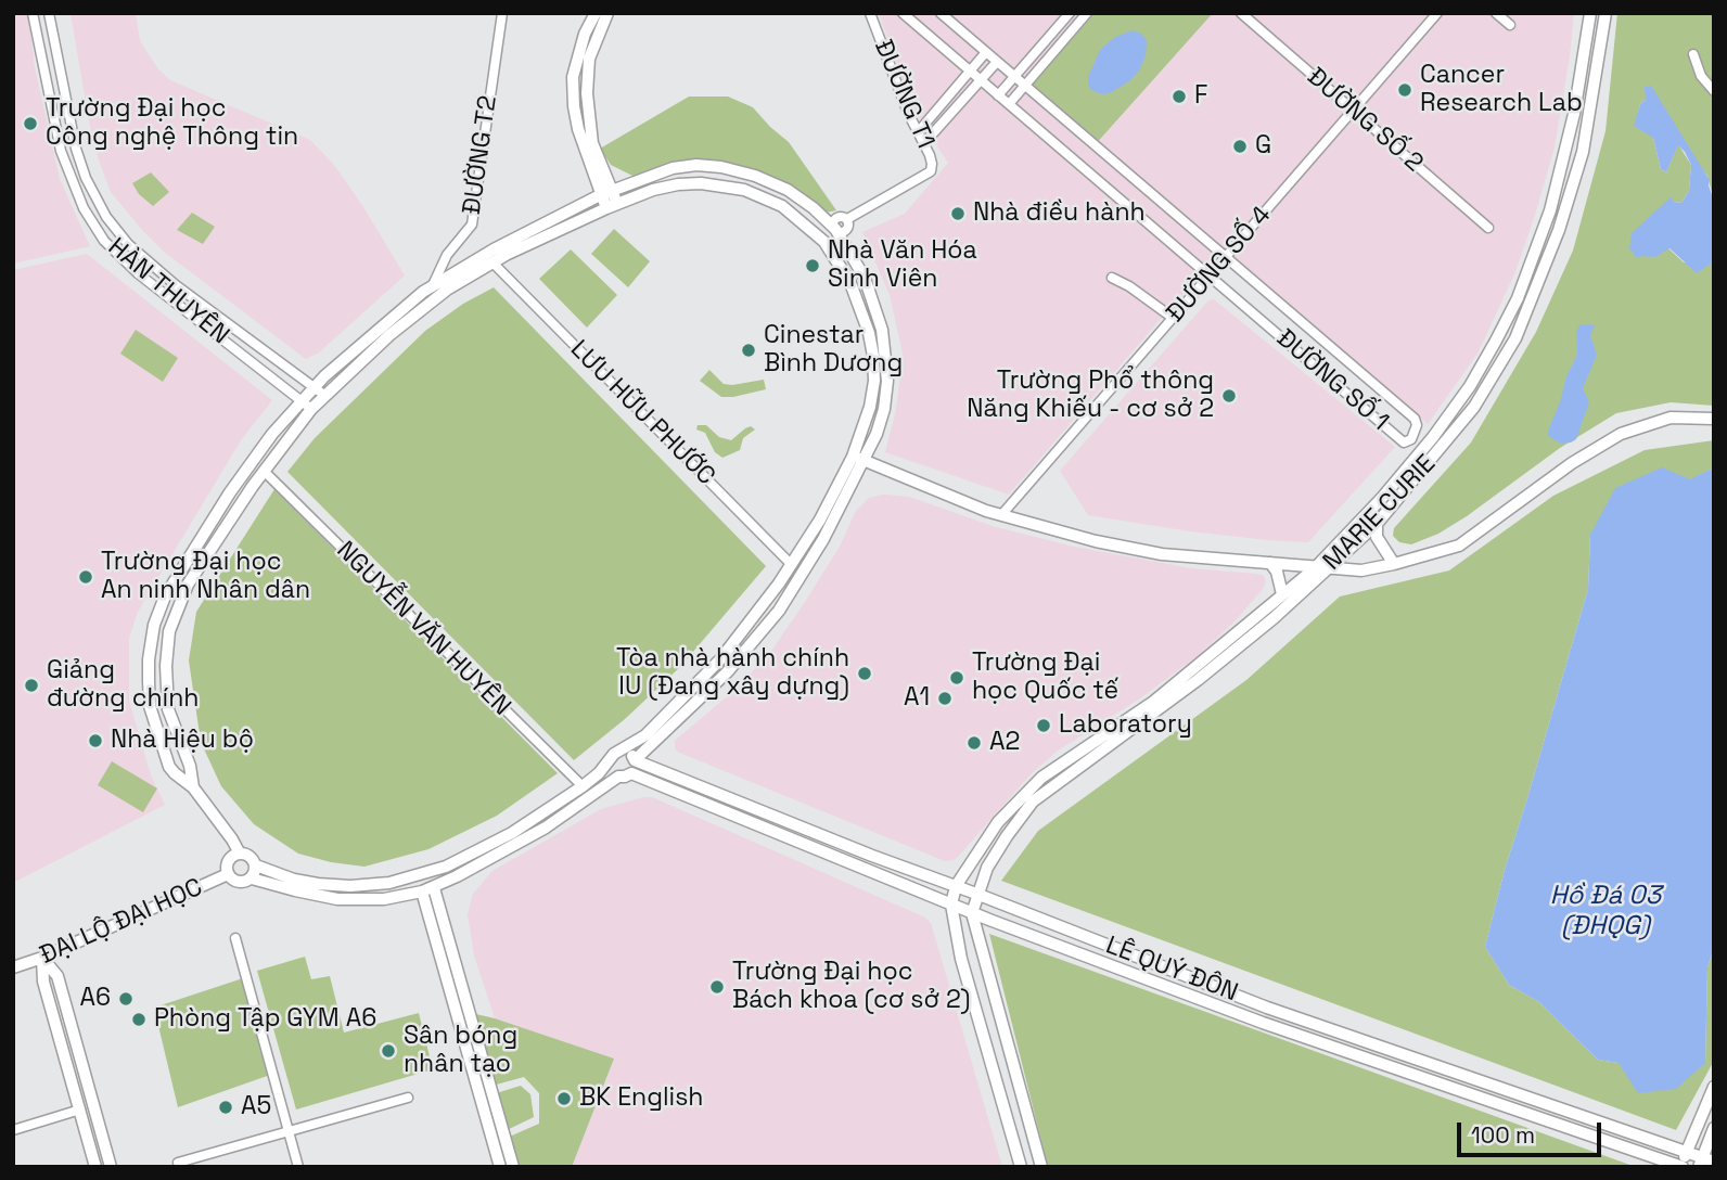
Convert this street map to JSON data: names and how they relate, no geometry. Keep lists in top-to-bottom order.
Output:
{
  "streets": {
    "street": [
      "ĐƯỜNG T1",
      "ĐƯỜNG SỐ 2",
      "ĐƯỜNG T2",
      "ĐƯỜNG SỐ 4",
      "HÀN THUYÊN",
      "ĐƯỜNG SỐ 1",
      "LƯU HỮU PHƯỚC",
      "MARIE CURIE",
      "NGUYỄN VĂN HUYÊN",
      "ĐẠI LỘ ĐẠI HỌC",
      "LÊ QUÝ ĐÔN"
    ]
  },
  "crossings": [
    ["ĐƯỜNG SỐ 2", "ĐƯỜNG SỐ 4"],
    ["ĐƯỜNG SỐ 4", "ĐƯỜNG SỐ 1"],
    ["MARIE CURIE", "LÊ QUÝ ĐÔN"]
  ],
  "water": ["Hồ Đá 03 (ĐHQG)"],
  "places": [
    "Cancer Research Lab",
    "F",
    "Trường Đại học Công nghệ Thông tin",
    "G",
    "Nhà điều hành",
    "Nhà Văn Hóa Sinh Viên",
    "Cinestar Bình Dương",
    "Trường Phổ thông Năng Khiếu - cơ sở 2",
    "Trường Đại học An ninh Nhân dân",
    "Tòa nhà hành chính IU (Đang xây dựng)",
    "Trường Đại học Quốc tế",
    "Giảng đường chính",
    "A1",
    "Laboratory",
    "Nhà Hiệu bộ",
    "A2",
    "Trường Đại học Bách khoa (cơ sở 2)",
    "A6",
    "Phòng Tập GYM A6",
    "Sân bóng nhân tạo",
    "BK English",
    "A5"
  ],
  "scale_bar": "100 m"
}
